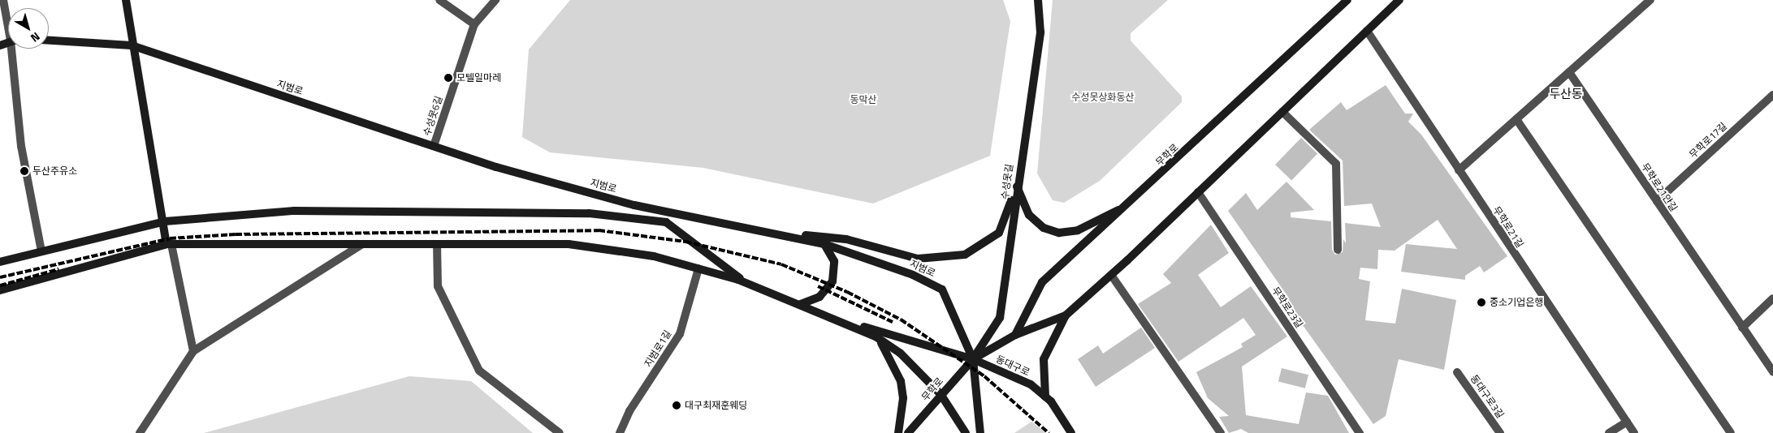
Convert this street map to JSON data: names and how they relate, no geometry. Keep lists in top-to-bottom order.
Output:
{
  "streets": {
    "main road": [
      "지범로",
      "무학로",
      "수성못길",
      "동대구로"
    ],
    "street": [
      "수성못6길",
      "무학로17길",
      "무학로21안길",
      "무학로21길",
      "무학로23길",
      "지범로1길",
      "동대구로3길"
    ]
  },
  "crossings": [
    ["지범로", "수성못6길"],
    ["지범로", "무학로"],
    ["지범로", "수성못길"],
    ["지범로", "동대구로"],
    ["무학로17길", "무학로21안길"],
    ["무학로", "수성못길"],
    ["무학로", "무학로21길"],
    ["무학로", "무학로23길"],
    ["무학로", "동대구로"],
    ["수성못길", "동대구로"]
  ],
  "districts": ["두산동"],
  "parks": ["수성못상화동산", "동막산"],
  "places": [
    "모텔일마레",
    "두산주유소",
    "중소기업은행",
    "대구최재훈웨딩"
  ],
  "north": "bottom right"
}
